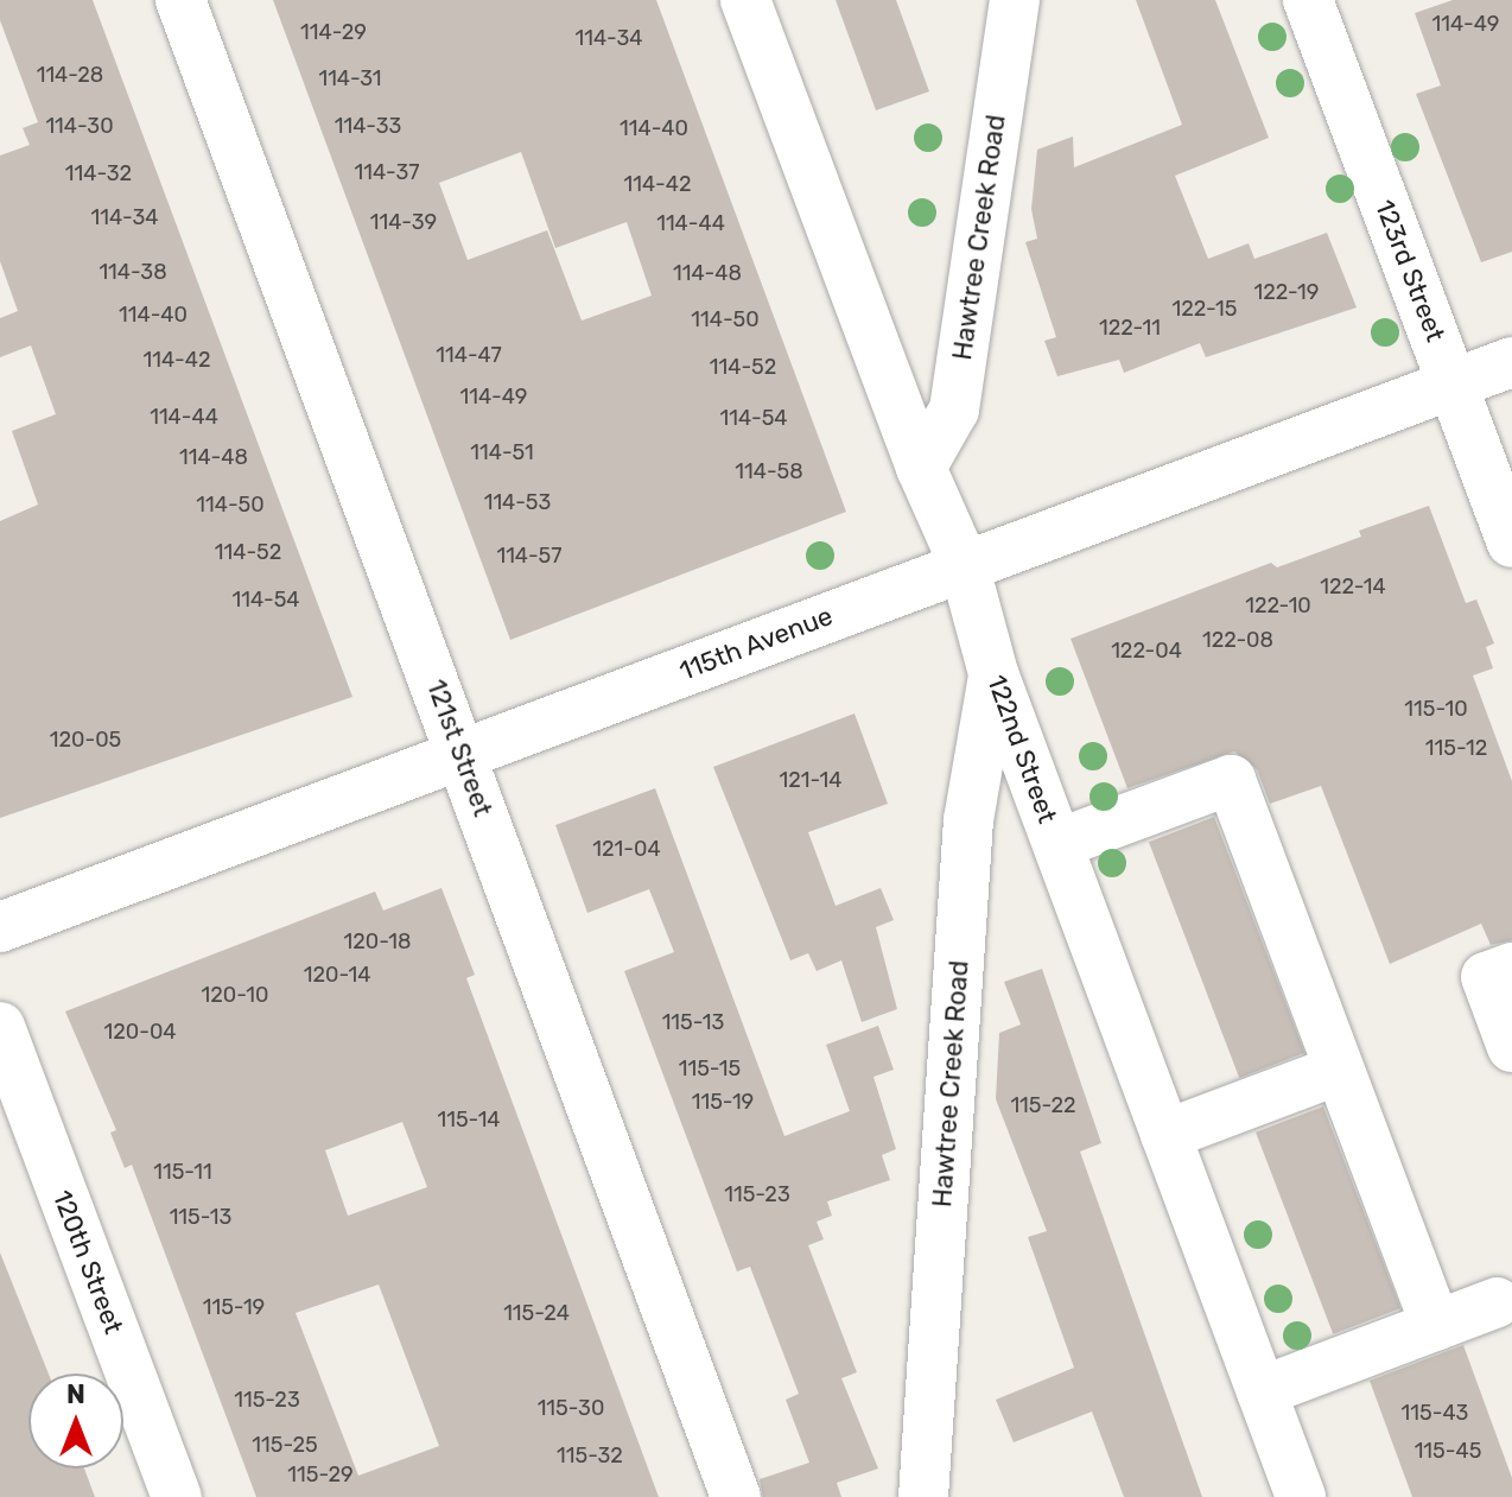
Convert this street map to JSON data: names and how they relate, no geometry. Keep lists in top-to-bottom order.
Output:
{
  "streets": {
    "street": [
      "Hawtree Creek Road",
      "123rd Street",
      "115th Avenue",
      "121st Street",
      "122nd Street",
      "120th Street"
    ]
  },
  "crossings": [
    ["Hawtree Creek Road", "122nd Street"],
    ["123rd Street", "115th Avenue"],
    ["115th Avenue", "121st Street"],
    ["115th Avenue", "122nd Street"]
  ],
  "house_numbers": [
    "114-49",
    "114-29",
    "114-34",
    "114-28",
    "114-31",
    "114-30",
    "114-33",
    "114-40",
    "114-37",
    "114-32",
    "114-42",
    "114-34",
    "114-39",
    "114-44",
    "114-38",
    "114-48",
    "122-19",
    "122-15",
    "114-40",
    "114-50",
    "122-11",
    "114-47",
    "114-42",
    "114-52",
    "114-49",
    "114-44",
    "114-54",
    "114-51",
    "114-48",
    "114-58",
    "114-53",
    "114-50",
    "114-52",
    "114-57",
    "122-14",
    "114-54",
    "122-10",
    "122-08",
    "122-04",
    "115-10",
    "120-05",
    "115-12",
    "121-14",
    "121-04",
    "120-18",
    "120-14",
    "120-10",
    "115-13",
    "120-04",
    "115-15",
    "115-19",
    "115-22",
    "115-14",
    "115-11",
    "115-23",
    "115-13",
    "115-19",
    "115-24",
    "115-23",
    "115-30",
    "115-43",
    "115-25",
    "115-45",
    "115-32",
    "115-29"
  ],
  "north": "top"
}
